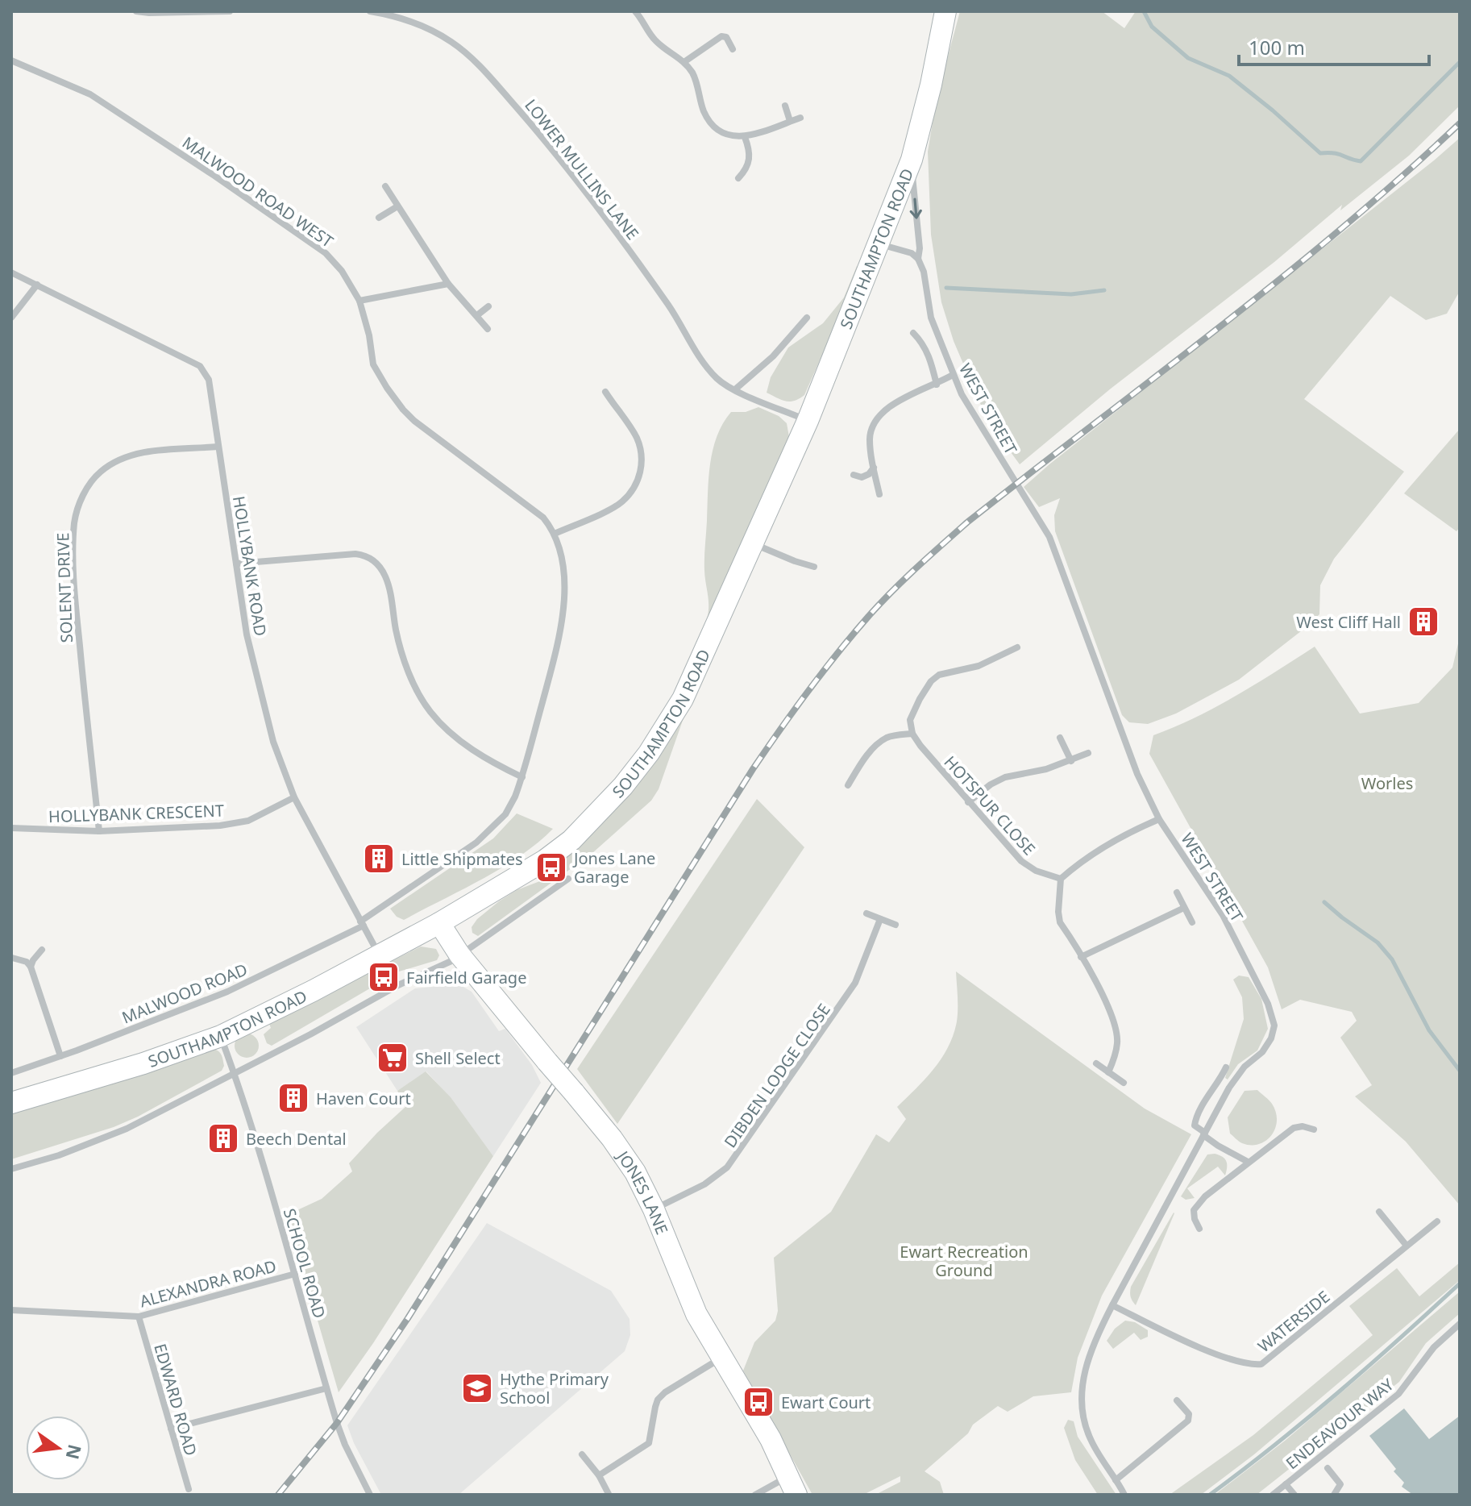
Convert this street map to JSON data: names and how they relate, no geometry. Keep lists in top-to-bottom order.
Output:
{
  "streets": {
    "street": [
      "LOWER MULLINS LANE",
      "MALWOOD ROAD WEST",
      "SOUTHAMPTON ROAD",
      "WEST STREET",
      "HOLLYBANK ROAD",
      "SOLENT DRIVE",
      "HOTSPUR CLOSE",
      "HOLLYBANK CRESCENT",
      "MALWOOD ROAD",
      "DIBDEN LODGE CLOSE",
      "JONES LANE",
      "SCHOOL ROAD",
      "ALEXANDRA ROAD",
      "WATERSIDE",
      "EDWARD ROAD",
      "ENDEAVOUR WAY"
    ]
  },
  "crossings": [
    ["LOWER MULLINS LANE", "SOUTHAMPTON ROAD"],
    ["MALWOOD ROAD WEST", "HOLLYBANK ROAD"],
    ["MALWOOD ROAD WEST", "MALWOOD ROAD"],
    ["SOUTHAMPTON ROAD", "WEST STREET"],
    ["SOUTHAMPTON ROAD", "HOLLYBANK ROAD"],
    ["SOUTHAMPTON ROAD", "JONES LANE"],
    ["SOUTHAMPTON ROAD", "SCHOOL ROAD"],
    ["WEST STREET", "WATERSIDE"],
    ["HOLLYBANK ROAD", "SOLENT DRIVE"],
    ["HOLLYBANK ROAD", "HOLLYBANK CRESCENT"],
    ["HOLLYBANK ROAD", "MALWOOD ROAD"],
    ["SOLENT DRIVE", "HOLLYBANK CRESCENT"],
    ["DIBDEN LODGE CLOSE", "JONES LANE"],
    ["SCHOOL ROAD", "ALEXANDRA ROAD"],
    ["ALEXANDRA ROAD", "EDWARD ROAD"]
  ],
  "parks": ["Worles", "Ewart Recreation Ground"],
  "places": {
    "building": [
      "West Cliff Hall",
      "Little Shipmates",
      "Haven Court",
      "Beech Dental"
    ],
    "bus stop": ["Jones Lane Garage", "Fairfield Garage", "Ewart Court"],
    "supermarket": ["Shell Select"],
    "school or university": ["Hythe Primary School"]
  },
  "scale_bar": "100 m",
  "north": "right"
}
